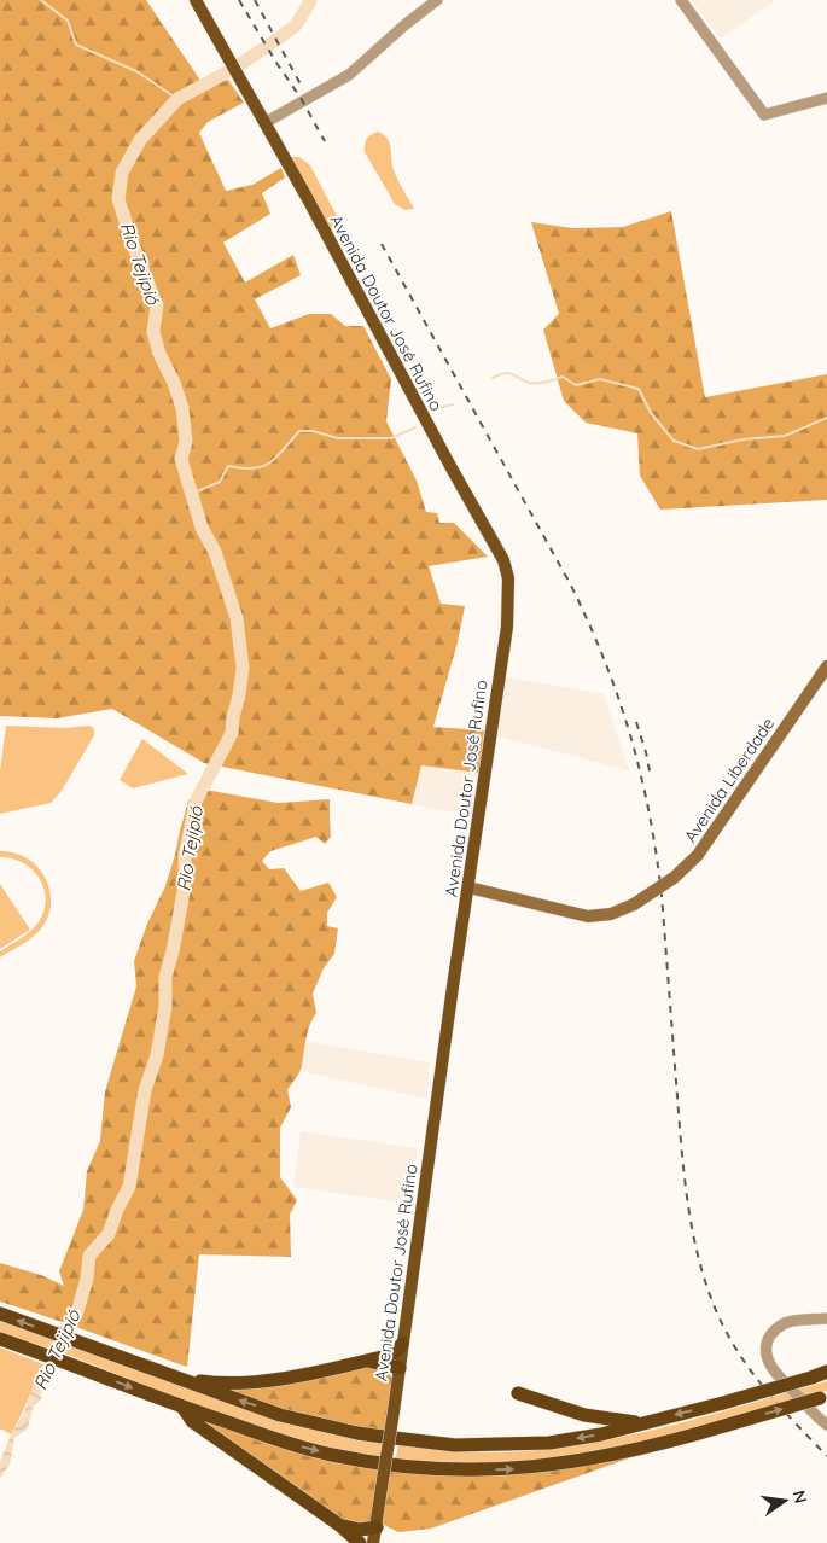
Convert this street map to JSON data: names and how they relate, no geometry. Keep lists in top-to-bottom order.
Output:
{
  "streets": {
    "main road": ["Avenida Doutor José Rufino", "Avenida Liberdade"]
  },
  "crossings": [
    ["Avenida Doutor José Rufino", "Avenida Liberdade"]
  ],
  "water": ["Rio Tejipió"],
  "north": "right"
}
